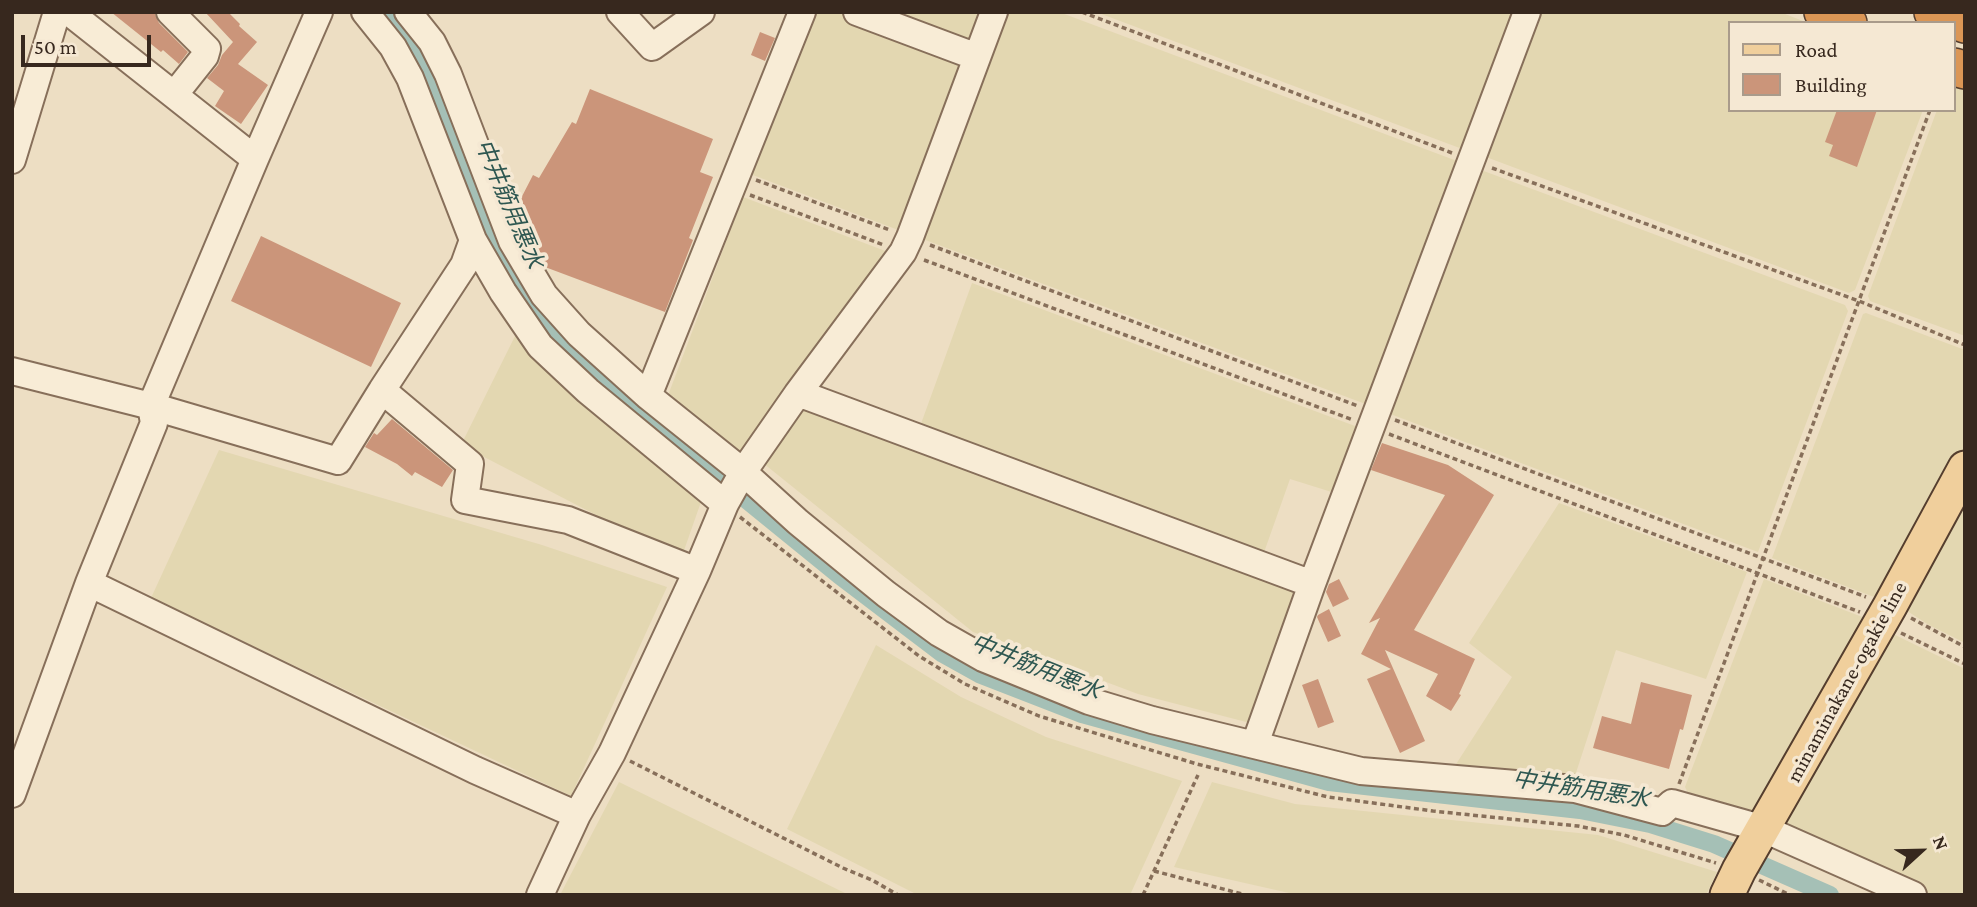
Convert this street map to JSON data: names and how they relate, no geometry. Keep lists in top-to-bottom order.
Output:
{
  "streets": {
    "main road": ["minaminakane-ogakie line"]
  },
  "water": ["中井筋用悪水"],
  "legend": ["Road", "Building"],
  "scale_bar": "50 m",
  "north": "right"
}
